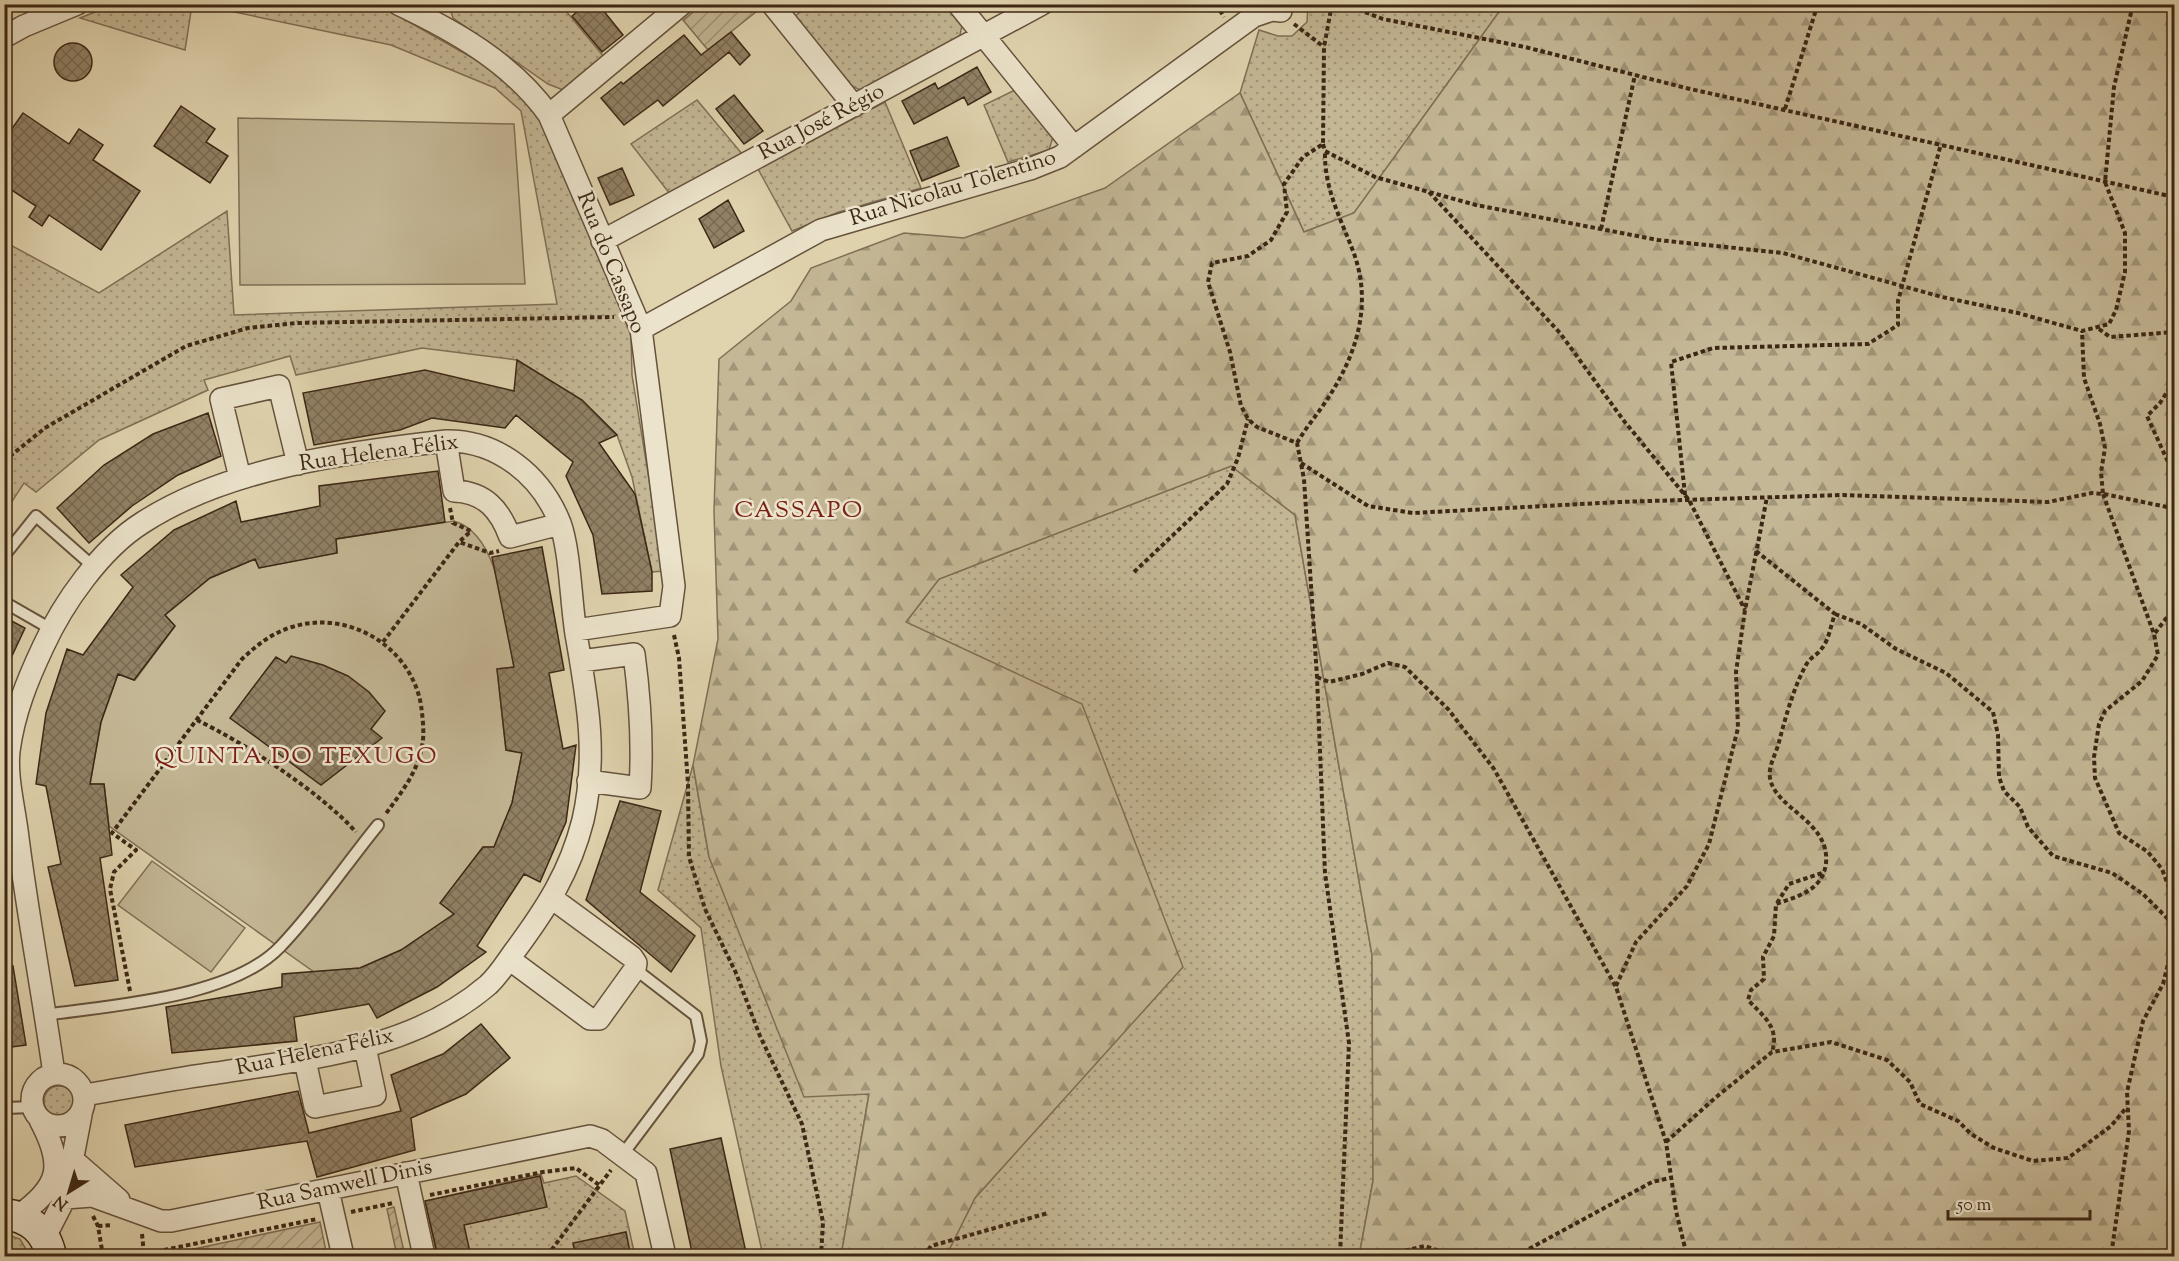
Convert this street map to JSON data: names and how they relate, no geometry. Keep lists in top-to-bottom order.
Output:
{
  "streets": {
    "street": [
      "Rua José Régio",
      "Rua Nicolau Tolentino",
      "Rua do Cassapo",
      "Rua Helena Félix",
      "Rua Samwell Dinis"
    ]
  },
  "crossings": [
    ["Rua José Régio", "Rua do Cassapo"],
    ["Rua Nicolau Tolentino", "Rua do Cassapo"]
  ],
  "districts": ["CASSAPO", "QUINTA DO TEXUGO"],
  "scale_bar": "50 m",
  "north": "bottom left"
}
